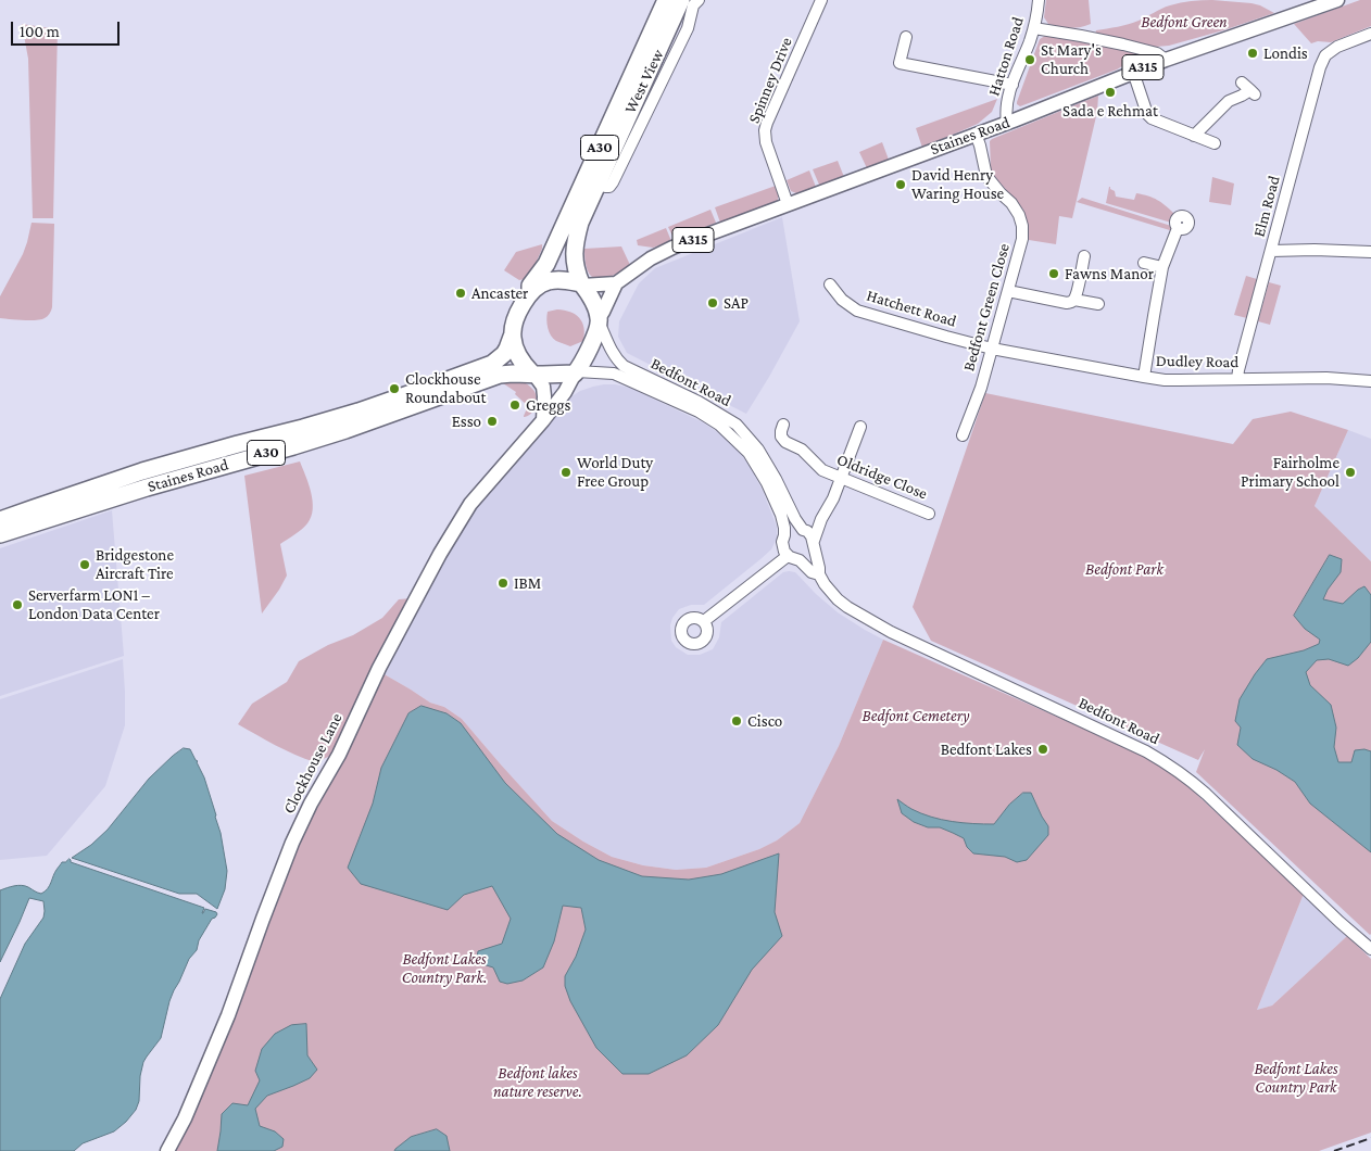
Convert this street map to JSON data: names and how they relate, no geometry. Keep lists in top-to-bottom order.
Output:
{
  "streets": {
    "highway": ["Staines Road", "A30"],
    "main road": ["A315", "Clockhouse Lane"],
    "street": [
      "Hatton Road",
      "Spinney Drive",
      "Elm Road",
      "Bedfont Green Close",
      "Hatchett Road",
      "Dudley Road",
      "Bedfont Road",
      "Oldridge Close"
    ]
  },
  "crossings": [
    ["Hatton Road", "Staines Road"],
    ["Spinney Drive", "Staines Road"],
    ["Staines Road", "A30"],
    ["Staines Road", "Bedfont Green Close"],
    ["Staines Road", "Bedfont Road"],
    ["Staines Road", "Clockhouse Lane"],
    ["A30", "Bedfont Road"],
    ["A30", "Clockhouse Lane"],
    ["Elm Road", "Dudley Road"],
    ["Bedfont Green Close", "Hatchett Road"],
    ["Bedfont Green Close", "Dudley Road"],
    ["Hatchett Road", "Dudley Road"],
    ["Bedfont Road", "Clockhouse Lane"]
  ],
  "parks": [
    "Bedfont Green",
    "Bedfont Park",
    "Bedfont Cemetery",
    "Bedfont Lakes Country Park.",
    "Bedfont Lakes Country Park",
    "Bedfont lakes nature reserve."
  ],
  "places": [
    "Londis",
    "St Mary's Church",
    "Sada e Rehmat",
    "David Henry Waring House",
    "Fawns Manor",
    "Ancaster",
    "SAP",
    "Clockhouse Roundabout",
    "Greggs",
    "Esso",
    "World Duty Free Group",
    "Fairholme Primary School",
    "Bridgestone Aircraft Tire",
    "IBM",
    "Serverfarm LON1 – London Data Center",
    "Cisco",
    "Bedfont Lakes"
  ],
  "scale_bar": "100 m"
}
